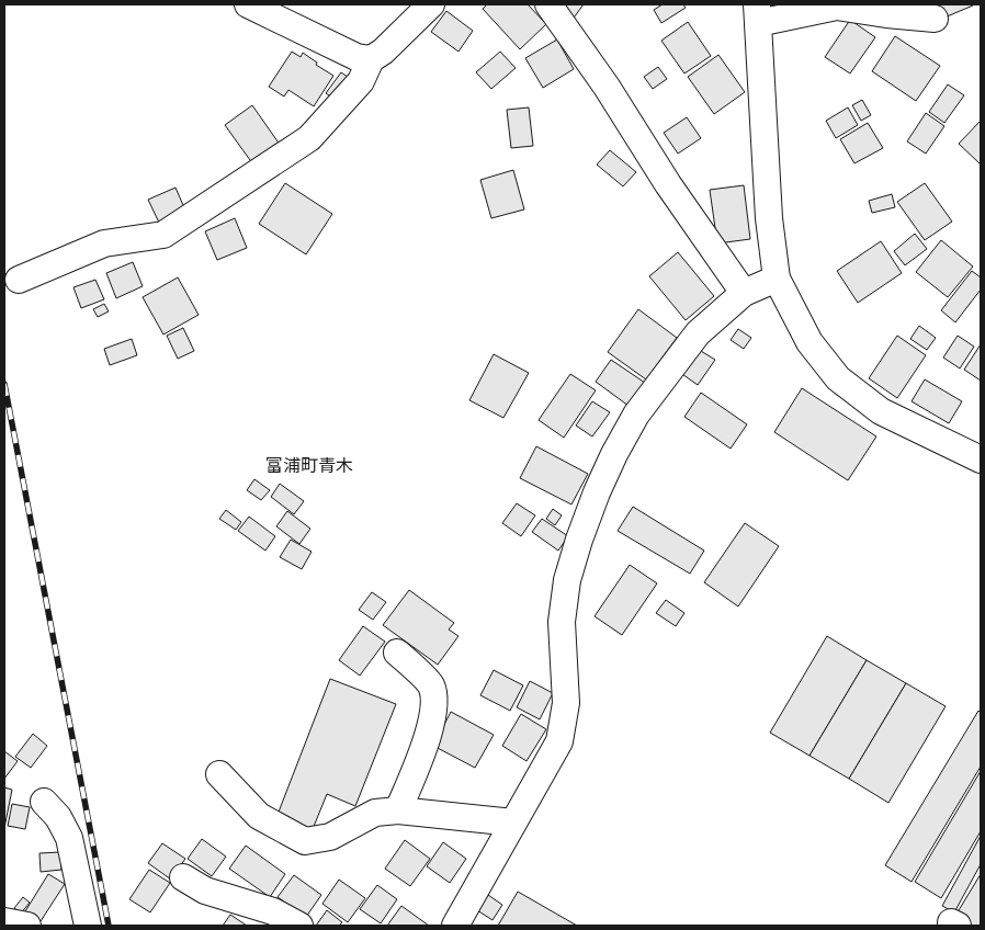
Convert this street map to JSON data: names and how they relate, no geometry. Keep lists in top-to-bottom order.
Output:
{
  "districts": ["富浦町青木"]
}
